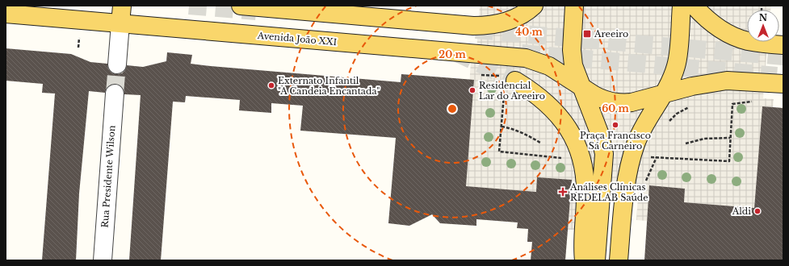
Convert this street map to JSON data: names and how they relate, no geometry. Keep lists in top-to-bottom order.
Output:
{
  "streets": {
    "main road": ["Avenida João XXI"],
    "street": ["Rua Presidente Wilson"]
  },
  "places": {
    "transit": ["Areeiro"],
    "other": [
      "Externato Infantil \"A Candeia Encantada\"",
      "Residencial Lar do Areeiro",
      "Praça Francisco Sá Carneiro",
      "Aldi"
    ],
    "health": ["Análises Clínicas REDELAB Saúde"]
  },
  "north": "top",
  "rings": ["40 m", "20 m", "60 m"]
}
